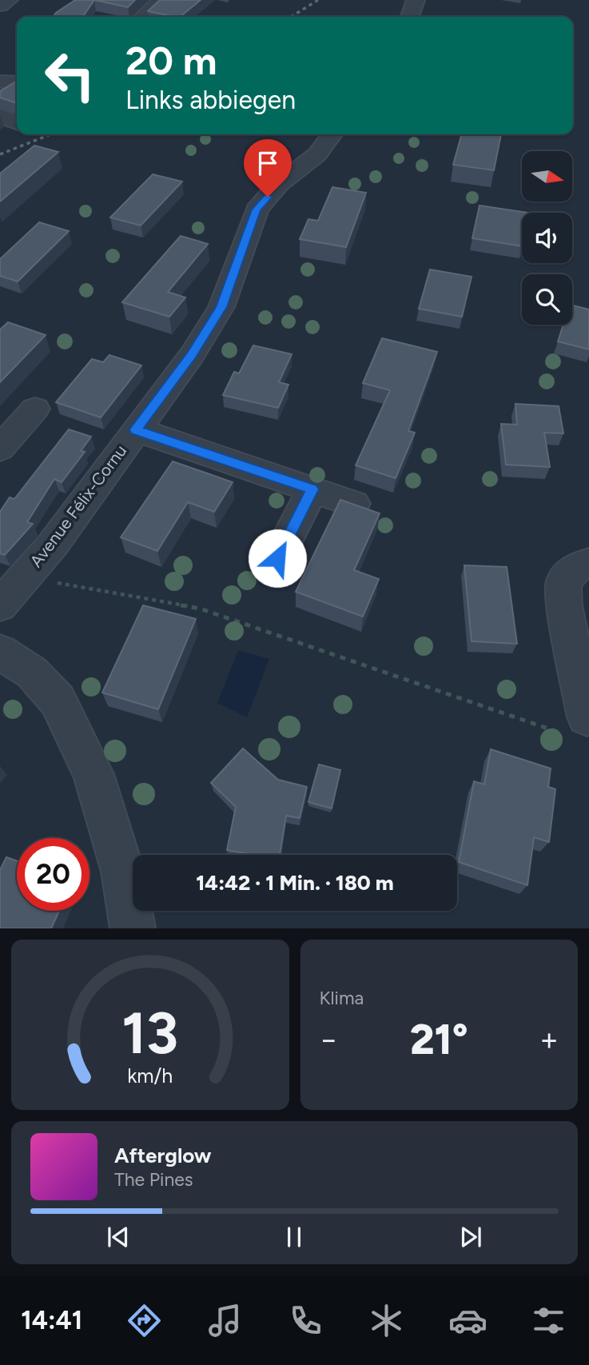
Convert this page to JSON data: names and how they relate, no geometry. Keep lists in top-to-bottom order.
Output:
{
  "streets": {
    "street": ["Avenue Félix-Cornu"]
  },
  "north": "right",
  "page": {
    "turn": ["20 m", "Links abbiegen"],
    "limit": "20",
    "trip": "14:42 · 1 Min. · 180 m",
    "tile": "Klima",
    "heat": ["−", "21°", "+"],
    "song": ["Afterglow", "The Pines"],
    "tabs": "14:41",
    "gauge": ["13", "km/h"]
  }
}
